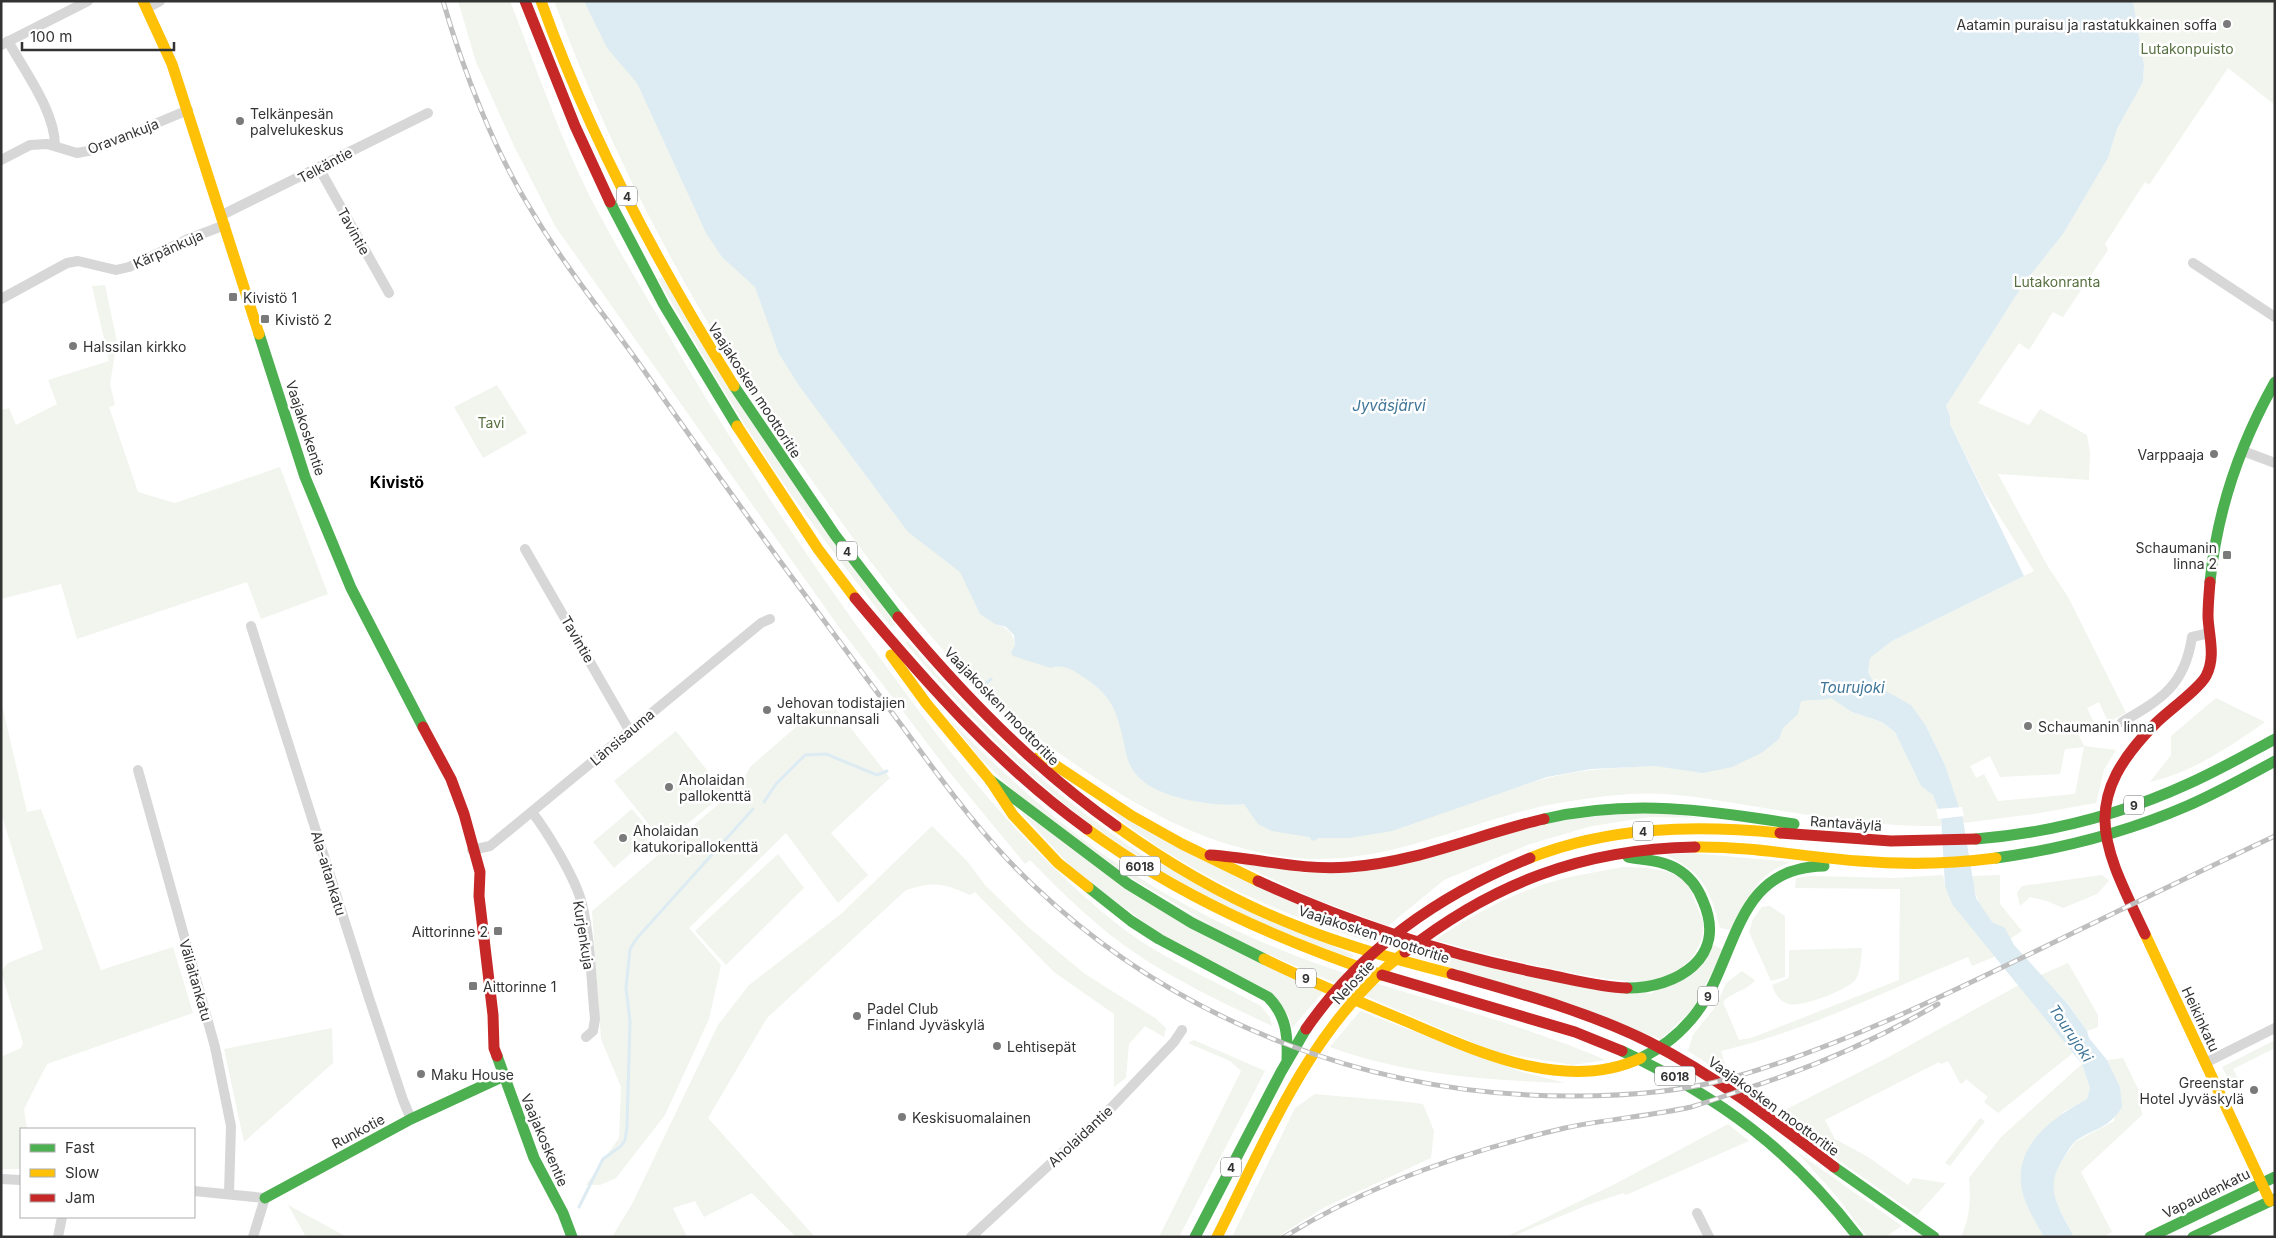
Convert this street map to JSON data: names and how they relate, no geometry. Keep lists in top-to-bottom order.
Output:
{
  "streets": {
    "main road": [
      "4",
      "Vaajakosken moottoritie",
      "Vaajakoskentie",
      "9",
      "Rantaväylä",
      "6018",
      "Nelostie",
      "Heikinkatu",
      "Runkotie",
      "Vapaudenkatu"
    ],
    "street": [
      "Oravankuja",
      "Telkäntie",
      "Tavintie",
      "Kärpänkuja",
      "Länsisauma",
      "Ala-aitankatu",
      "Kurjenkuja",
      "Väliaitankatu",
      "Aholaidantie"
    ]
  },
  "crossings": [
    ["Oravankuja", "Vaajakoskentie"],
    ["Telkäntie", "Tavintie"],
    ["Telkäntie", "Kärpänkuja"],
    ["Telkäntie", "Vaajakoskentie"],
    ["4", "Vaajakosken moottoritie"],
    ["4", "9"],
    ["4", "6018"],
    ["4", "Nelostie"],
    ["Tavintie", "Länsisauma"],
    ["Kärpänkuja", "Vaajakoskentie"],
    ["Vaajakoskentie", "Länsisauma"],
    ["Vaajakoskentie", "Runkotie"],
    ["Länsisauma", "Kurjenkuja"],
    ["9", "Rantaväylä"],
    ["9", "Nelostie"],
    ["Rantaväylä", "Nelostie"],
    ["Ala-aitankatu", "Runkotie"],
    ["Heikinkatu", "Vapaudenkatu"]
  ],
  "districts": ["Kivistö"],
  "water": ["Jyväsjärvi", "Tourujoki"],
  "parks": ["Lutakonpuisto", "Lutakonranta", "Tavi"],
  "places": {
    "other": [
      "Aatamin puraisu ja rastatukkainen soffa",
      "Telkänpesän palvelukeskus",
      "Halssilan kirkko",
      "Varppaaja",
      "Jehovan todistajien valtakunnansali",
      "Schaumanin linna",
      "Aholaidan pallokenttä",
      "Aholaidan katukoripallokenttä",
      "Padel Club Finland Jyväskylä",
      "Lehtisepät",
      "Maku House",
      "Greenstar Hotel Jyväskylä",
      "Keskisuomalainen"
    ],
    "transit": [
      "Kivistö 1",
      "Kivistö 2",
      "Schaumanin linna 2",
      "Aittorinne 2",
      "Aittorinne 1"
    ]
  },
  "legend": ["Fast", "Slow", "Jam"],
  "scale_bar": "100 m"
}
